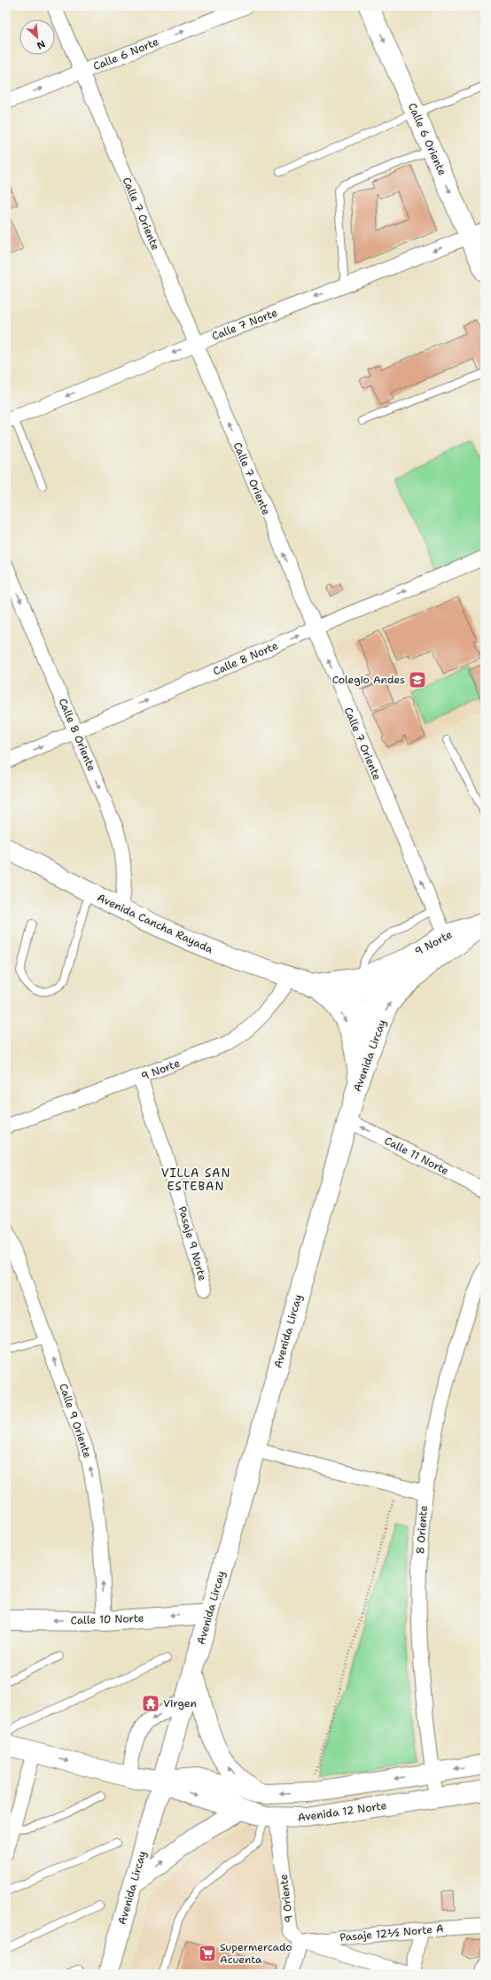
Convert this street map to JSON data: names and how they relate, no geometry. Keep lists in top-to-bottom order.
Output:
{
  "streets": {
    "main road": [
      "Calle 6 Oriente",
      "Avenida Cancha Rayada",
      "9 Norte",
      "Avenida Lircay",
      "Calle 10 Norte",
      "Avenida 12 Norte"
    ],
    "street": [
      "Calle 6 Norte",
      "Calle 7 Oriente",
      "Calle 7 Norte",
      "Calle 8 Norte",
      "Calle 8 Oriente",
      "Calle 11 Norte",
      "Pasaje 9 Norte",
      "Calle 9 Oriente",
      "8 Oriente",
      "9 Oriente",
      "Pasaje 12½ Norte A"
    ]
  },
  "crossings": [
    ["Calle 6 Norte", "Calle 7 Oriente"],
    ["Calle 6 Oriente", "Calle 7 Norte"],
    ["Calle 7 Oriente", "Calle 7 Norte"],
    ["Calle 7 Oriente", "Calle 8 Norte"],
    ["Calle 7 Oriente", "9 Norte"],
    ["Calle 8 Norte", "Calle 8 Oriente"],
    ["Calle 8 Oriente", "Avenida Cancha Rayada"],
    ["Avenida Cancha Rayada", "9 Norte"],
    ["Avenida Cancha Rayada", "Avenida Lircay"],
    ["9 Norte", "Avenida Lircay"],
    ["9 Norte", "Pasaje 9 Norte"],
    ["Avenida Lircay", "Calle 11 Norte"],
    ["Avenida Lircay", "Calle 10 Norte"],
    ["Avenida Lircay", "Avenida 12 Norte"],
    ["Calle 9 Oriente", "Calle 10 Norte"],
    ["8 Oriente", "Avenida 12 Norte"],
    ["Avenida 12 Norte", "9 Oriente"],
    ["9 Oriente", "Pasaje 12½ Norte A"]
  ],
  "one_way": [
    "Calle 6 Norte",
    "Calle 6 Oriente",
    "Calle 7 Oriente",
    "Calle 7 Norte",
    "Calle 8 Norte",
    "Calle 8 Oriente",
    "Calle 11 Norte",
    "Calle 9 Oriente",
    "Calle 10 Norte"
  ],
  "districts": ["VILLA SAN ESTEBAN"],
  "places": {
    "school or university": ["Colegio Andes"],
    "temple": ["Virgen"],
    "supermarket": ["Supermercado Acuenta"]
  },
  "north": "bottom right"
}
